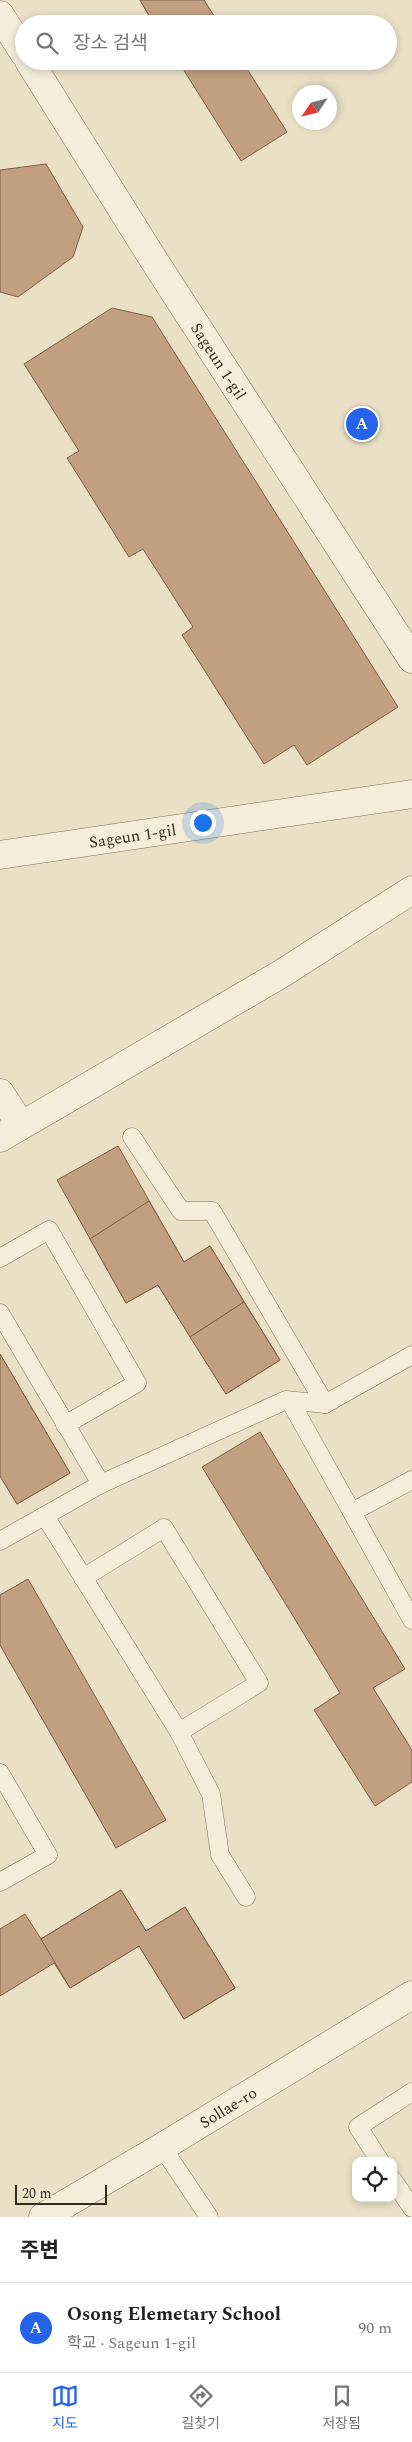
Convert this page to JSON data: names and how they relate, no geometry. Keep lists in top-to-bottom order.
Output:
{
  "streets": {
    "street": ["Sageun 1-gil", "Sollae-ro"]
  },
  "scale_bar": "20 m",
  "north": "bottom left",
  "page": {
    "search": "장소 검색",
    "pins": "A",
    "scale": "20 m",
    "heading": "주변",
    "list": [
      {
        "mark": "A",
        "name": "Osong Elemetary School",
        "note": "학교 · Sageun 1-gil",
        "value": "90 m"
      }
    ],
    "nav": ["지도", "길찾기", "저장됨"]
  }
}
